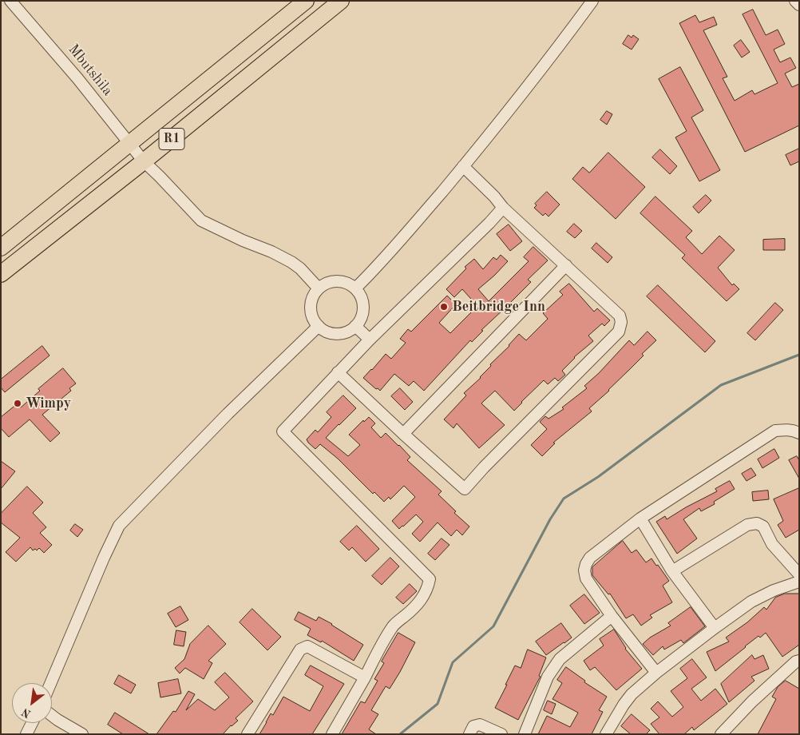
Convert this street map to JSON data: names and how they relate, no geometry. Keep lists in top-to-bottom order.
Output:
{
  "streets": {
    "highway": ["R1"],
    "street": ["Mbutshila"]
  },
  "crossings": [
    ["Mbutshila", "R1"]
  ],
  "places": ["Beitbridge Inn", "Wimpy"],
  "north": "bottom left"
}
